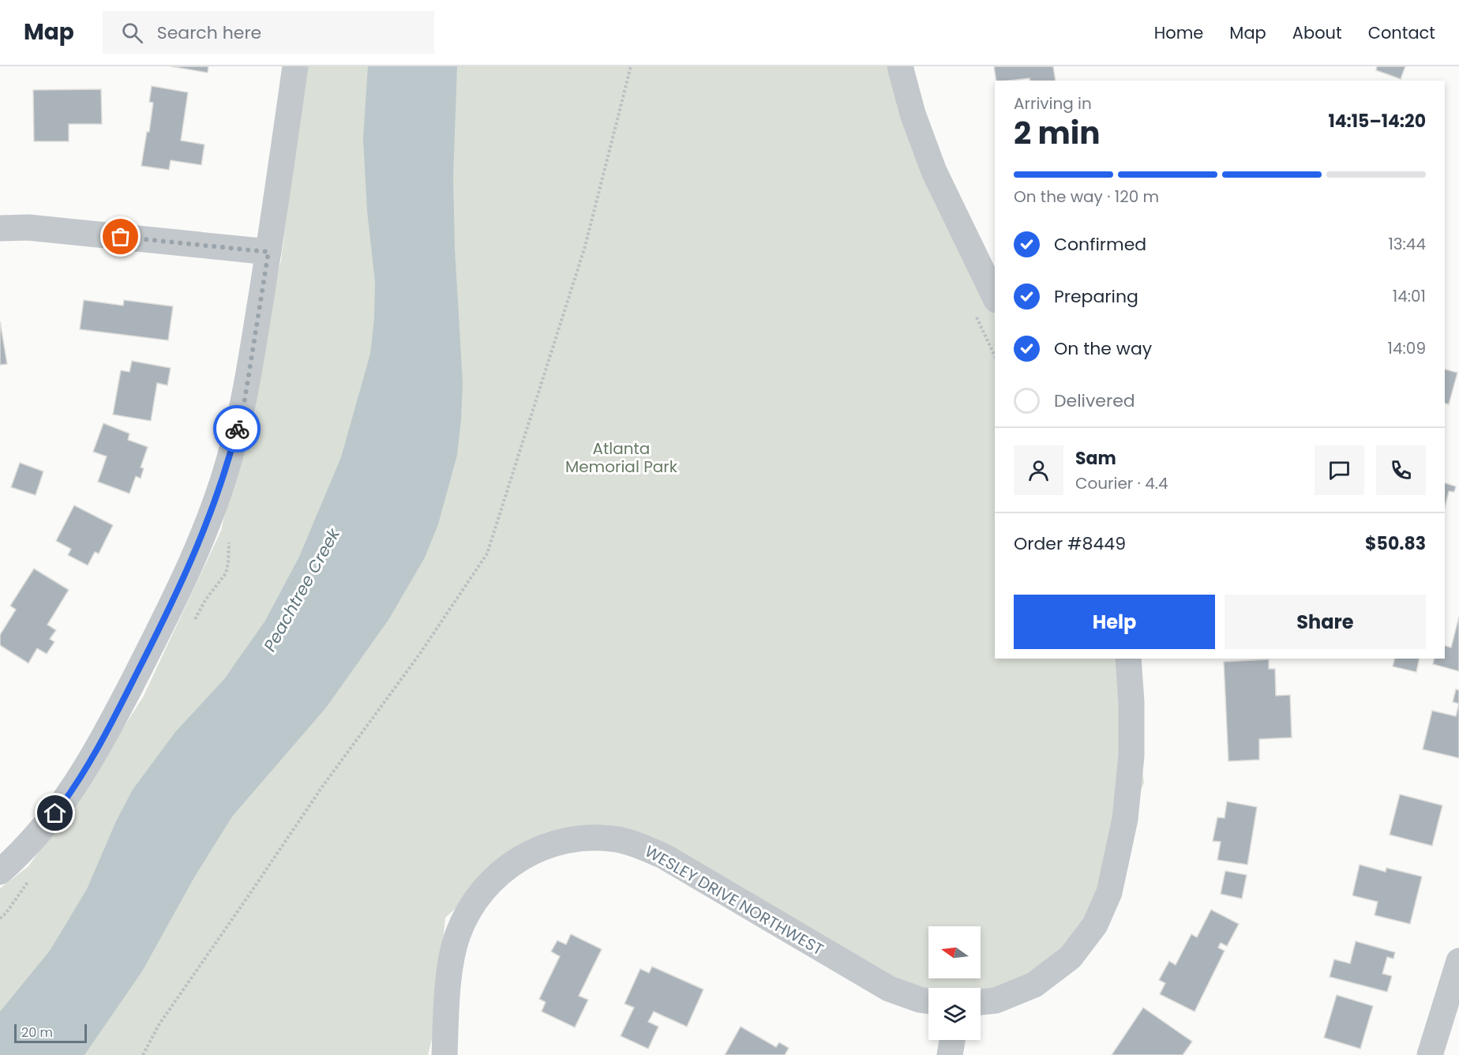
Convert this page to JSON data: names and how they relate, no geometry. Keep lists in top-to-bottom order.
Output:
{
  "streets": {
    "street": ["WESLEY DRIVE NORTHWEST"]
  },
  "water": ["Peachtree Creek"],
  "parks": ["Atlanta Memorial Park"],
  "scale_bar": "20 m",
  "north": "left",
  "page": {
    "header": "Map",
    "search": "Search here",
    "nav": [
      "Home",
      "Map",
      "About",
      "Contact"
    ],
    "heading": ["2 min", "Arriving in", "14:15–14:20"],
    "panel": [
      "Sam",
      "Courier · 4.4",
      "Order #8449",
      "$50.83"
    ],
    "bar": "On the way · 120 m",
    "list": [
      ["Confirmed", "13:44"],
      ["Preparing", "14:01"],
      ["On the way", "14:09"],
      "Delivered"
    ],
    "buttons": ["Help", "Share"],
    "scale": "20 m"
  }
}
